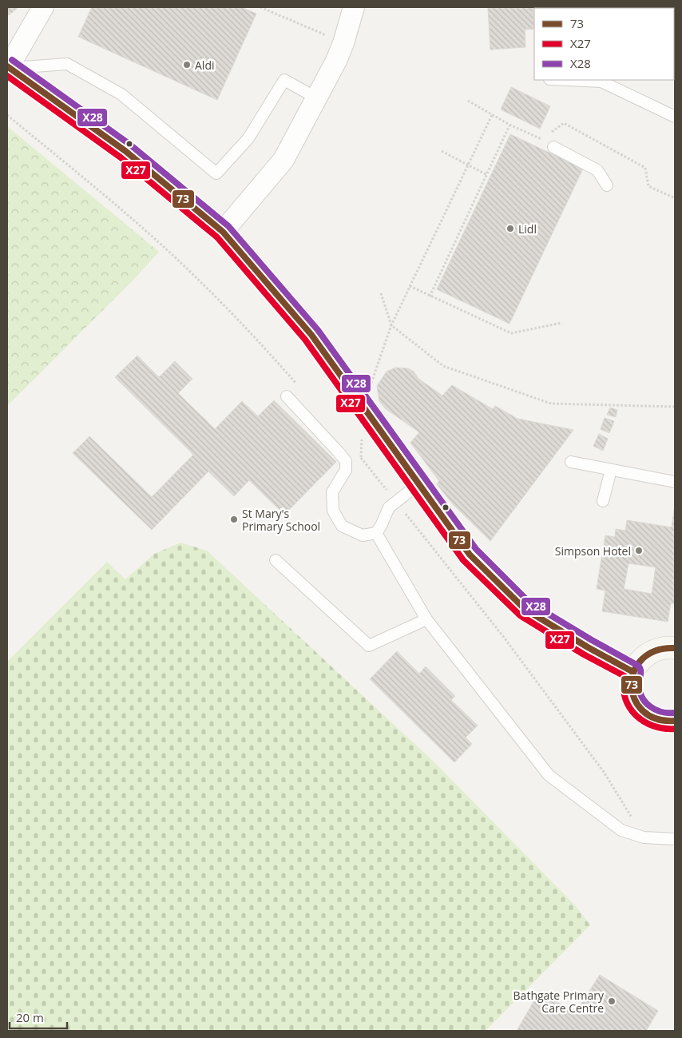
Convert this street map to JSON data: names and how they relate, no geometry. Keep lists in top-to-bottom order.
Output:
{
  "places": [
    "Aldi",
    "Lidl",
    "St Mary's Primary School",
    "Simpson Hotel",
    "Bathgate Primary Care Centre"
  ],
  "lines": ["transit line X28", "transit line 73", "transit line X27"],
  "legend": ["73", "X27", "X28"],
  "scale_bar": "20 m"
}
